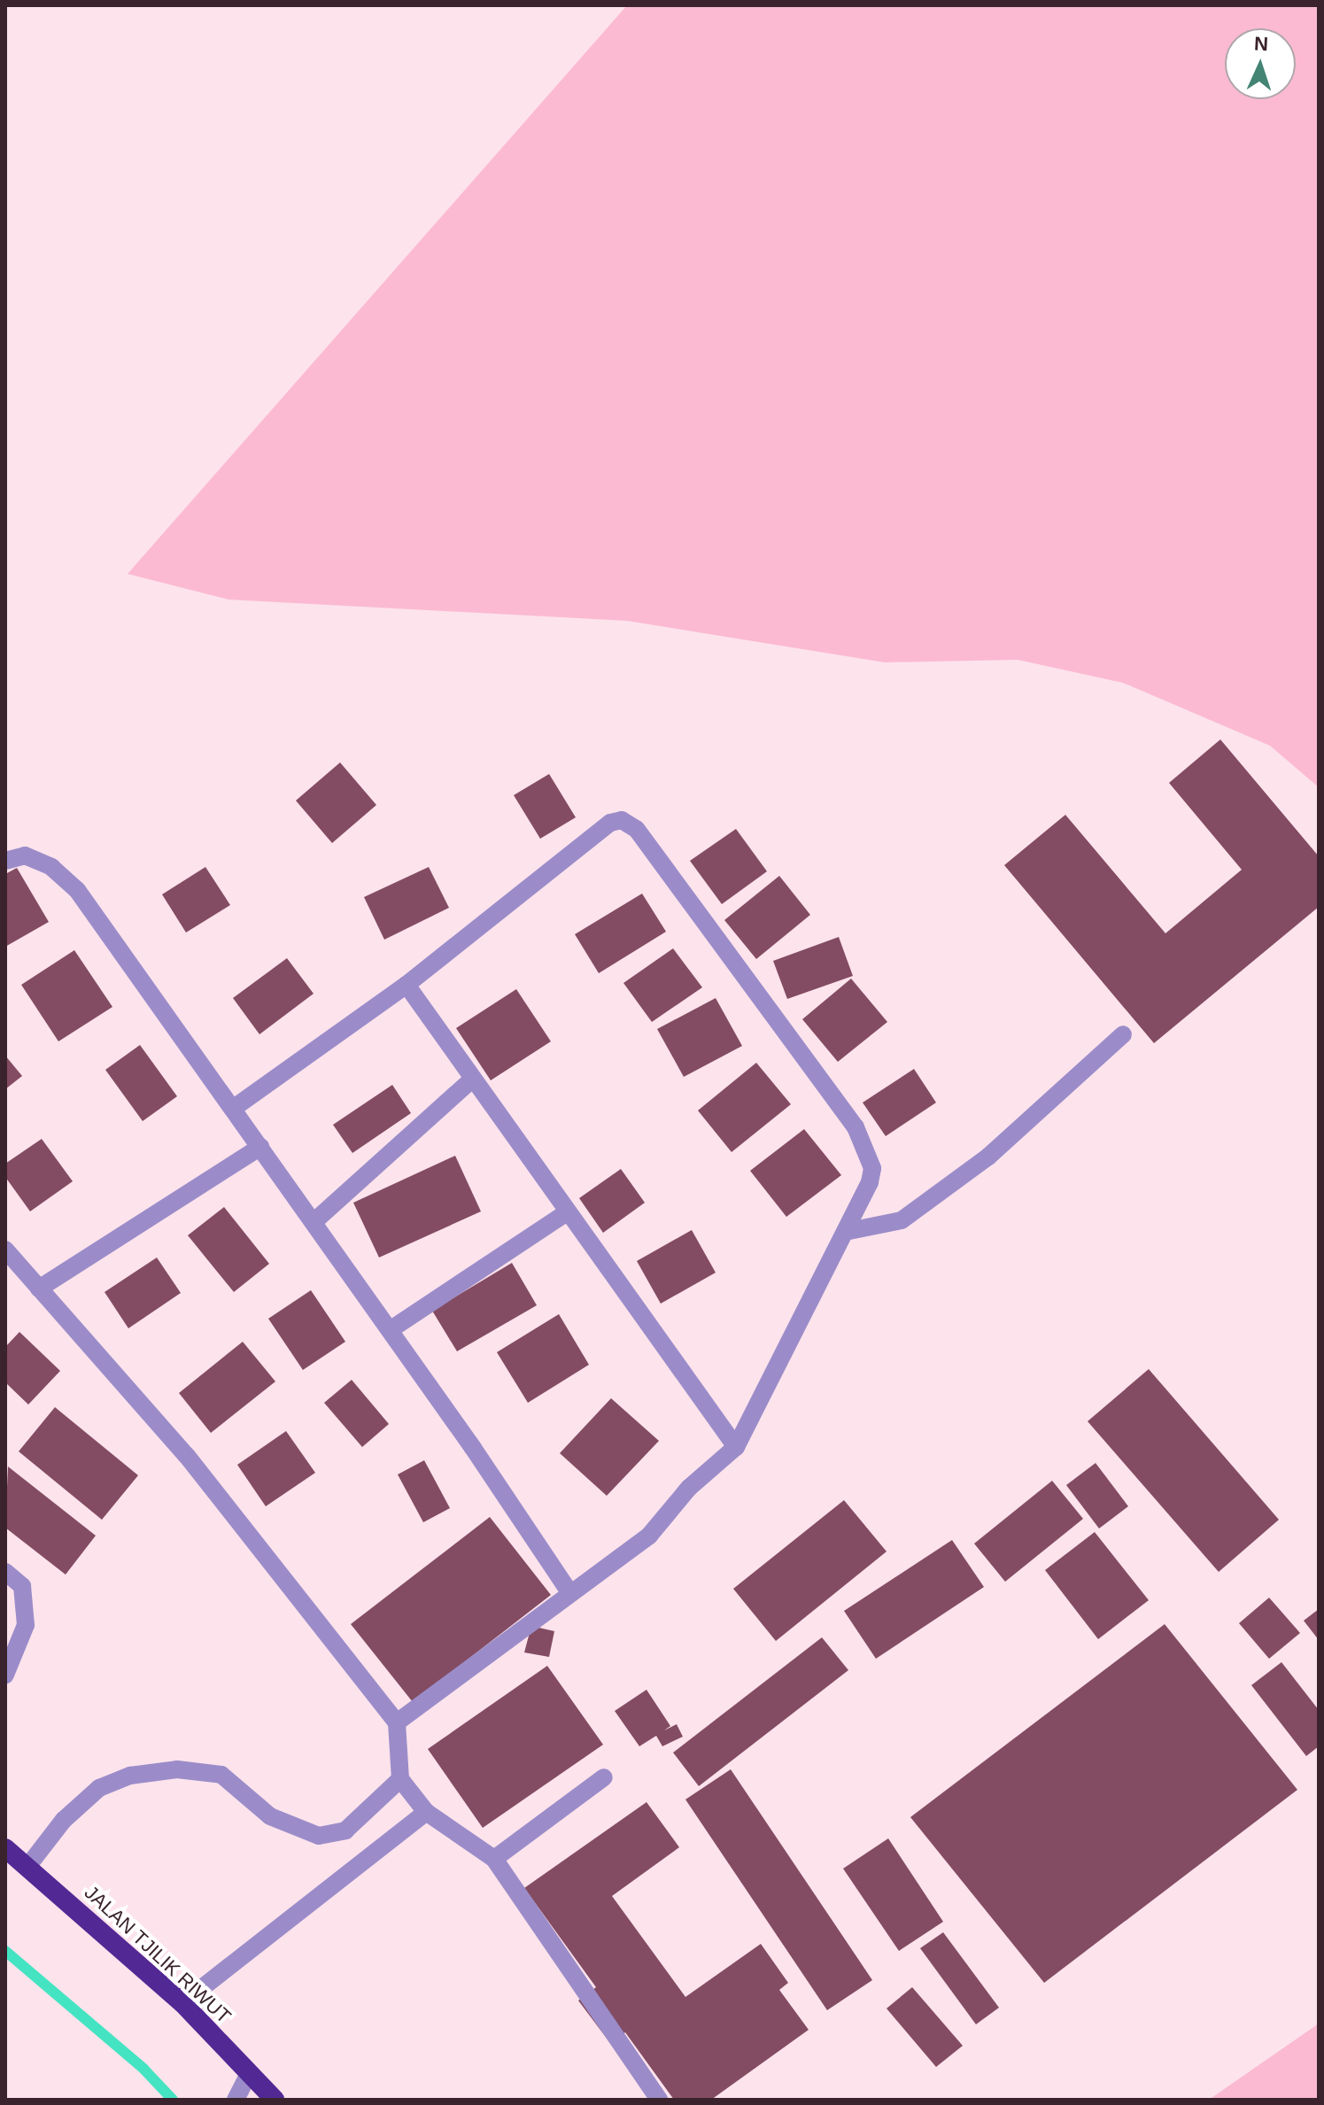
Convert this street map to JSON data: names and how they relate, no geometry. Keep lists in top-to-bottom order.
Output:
{
  "streets": {
    "highway": ["JALAN TJILIK RIWUT"]
  },
  "north": "top"
}
